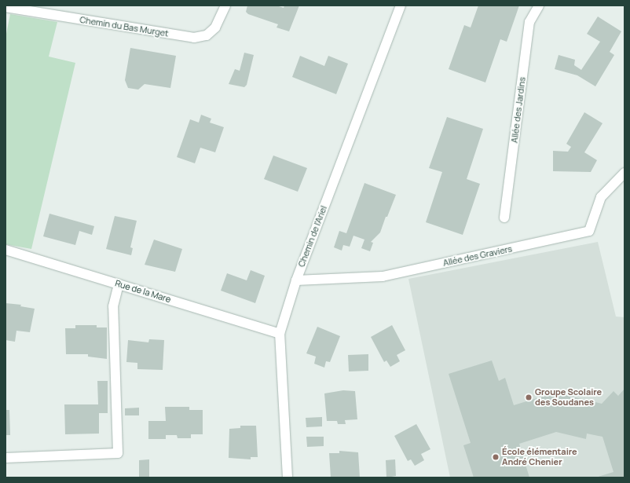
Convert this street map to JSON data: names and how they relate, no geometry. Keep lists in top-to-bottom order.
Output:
{
  "streets": {
    "street": [
      "Chemin du Bas Murget",
      "Allée des Jardins",
      "Chemin de l'Ariel",
      "Allée des Graviers",
      "Rue de la Mare"
    ]
  },
  "crossings": [
    ["Chemin de l'Ariel", "Allée des Graviers"],
    ["Chemin de l'Ariel", "Rue de la Mare"]
  ],
  "places": ["Groupe Scolaire des Soudanes", "École élémentaire André Chenier"]
}
